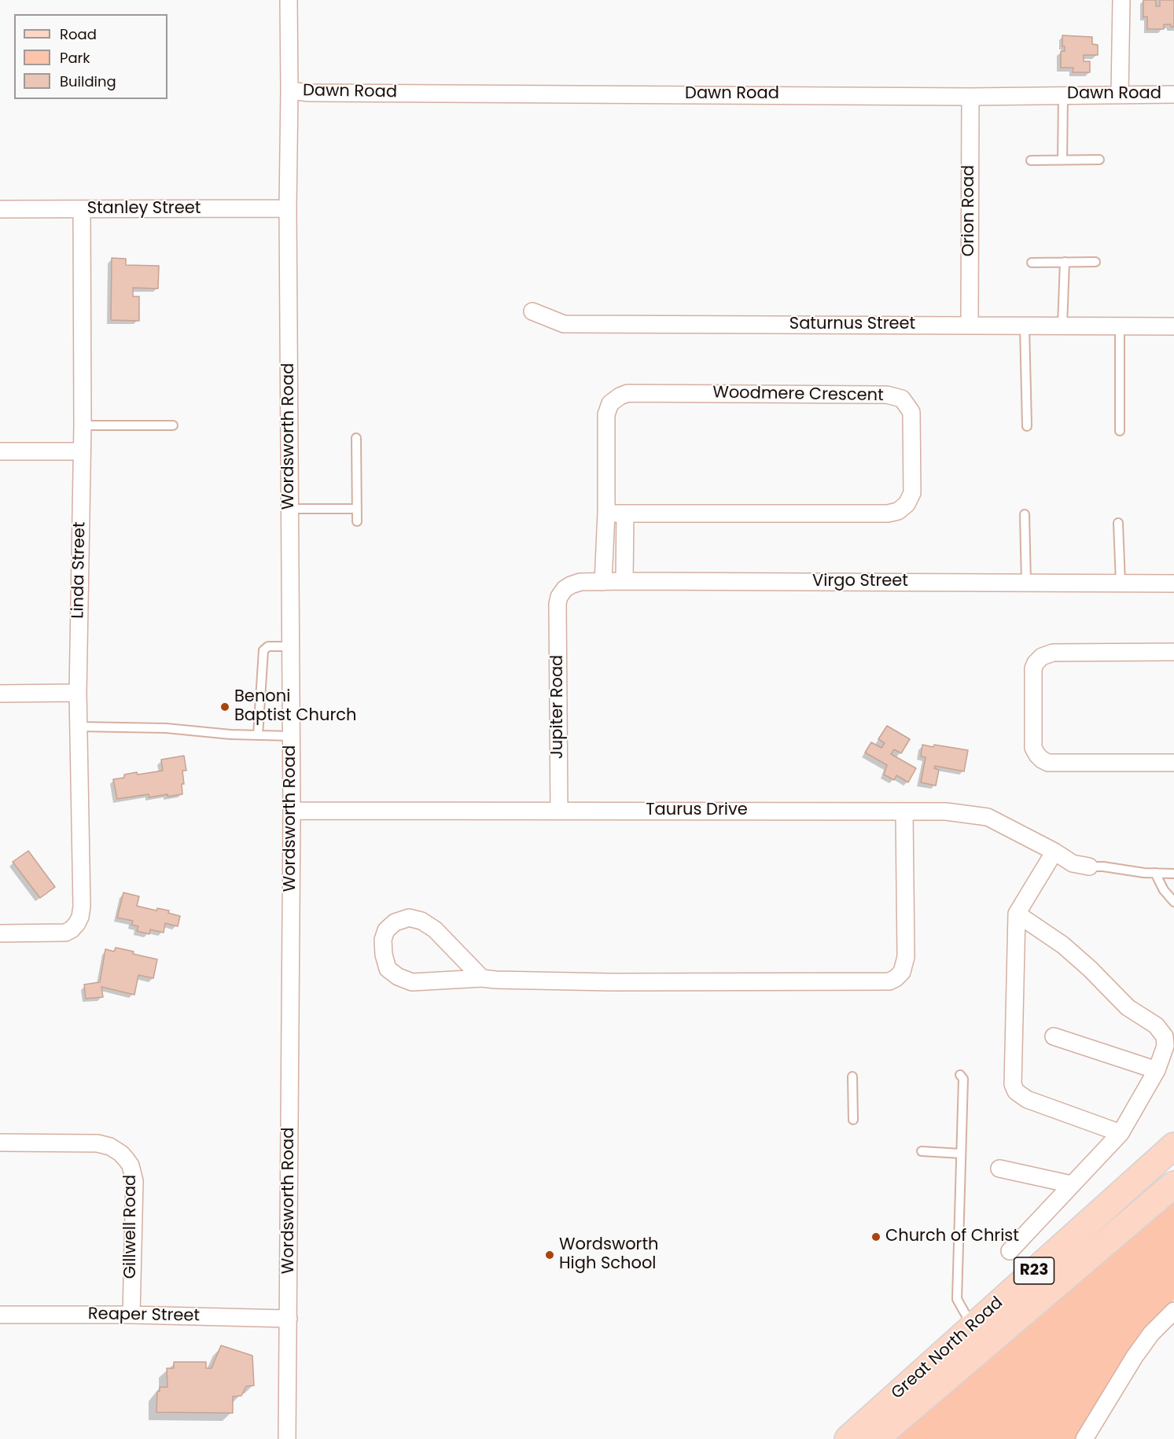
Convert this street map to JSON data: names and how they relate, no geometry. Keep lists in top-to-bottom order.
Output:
{
  "streets": {
    "main road": ["R23", "Great North Road"],
    "street": [
      "Dawn Road",
      "Stanley Street",
      "Orion Road",
      "Saturnus Street",
      "Woodmere Crescent",
      "Wordsworth Road",
      "Linda Street",
      "Virgo Street",
      "Jupiter Road",
      "Taurus Drive",
      "Gillwell Road",
      "Reaper Street"
    ]
  },
  "crossings": [
    ["Dawn Road", "Orion Road"],
    ["Dawn Road", "Wordsworth Road"],
    ["Stanley Street", "Wordsworth Road"],
    ["Stanley Street", "Linda Street"],
    ["Orion Road", "Saturnus Street"],
    ["Woodmere Crescent", "Virgo Street"],
    ["Wordsworth Road", "Taurus Drive"],
    ["Wordsworth Road", "Reaper Street"],
    ["Virgo Street", "Jupiter Road"],
    ["Jupiter Road", "Taurus Drive"],
    ["Gillwell Road", "Reaper Street"]
  ],
  "places": ["Benoni Baptist Church", "Church of Christ", "Wordsworth High School"],
  "legend": ["Road", "Park", "Building"]
}
